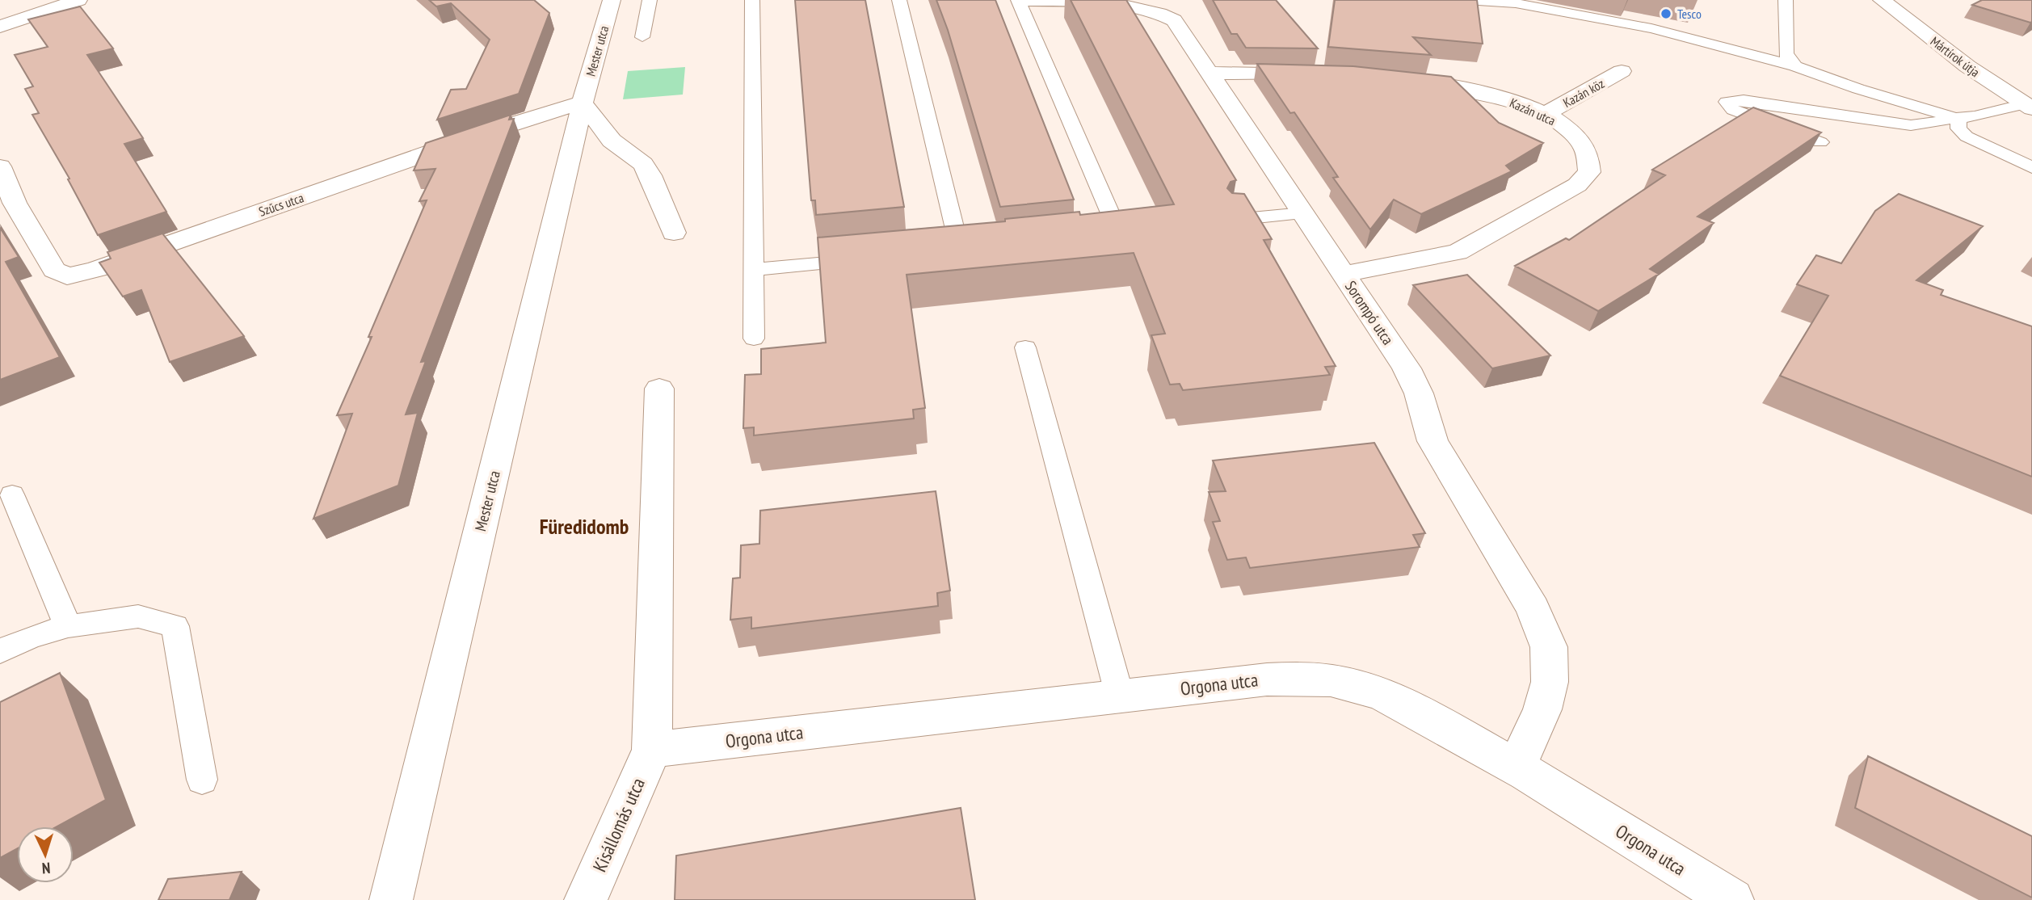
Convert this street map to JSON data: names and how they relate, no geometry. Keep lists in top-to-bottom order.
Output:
{
  "streets": {
    "street": [
      "Mester utca",
      "Mártírok útja",
      "Kazán köz",
      "Kazán utca",
      "Szűcs utca",
      "Sorompó utca",
      "Orgona utca",
      "Kisállomás utca"
    ]
  },
  "crossings": [
    ["Mester utca", "Szűcs utca"],
    ["Kazán köz", "Kazán utca"],
    ["Kazán utca", "Sorompó utca"],
    ["Sorompó utca", "Orgona utca"],
    ["Orgona utca", "Kisállomás utca"]
  ],
  "districts": ["Füredidomb"],
  "places": ["Tesco"],
  "north": "bottom"
}
